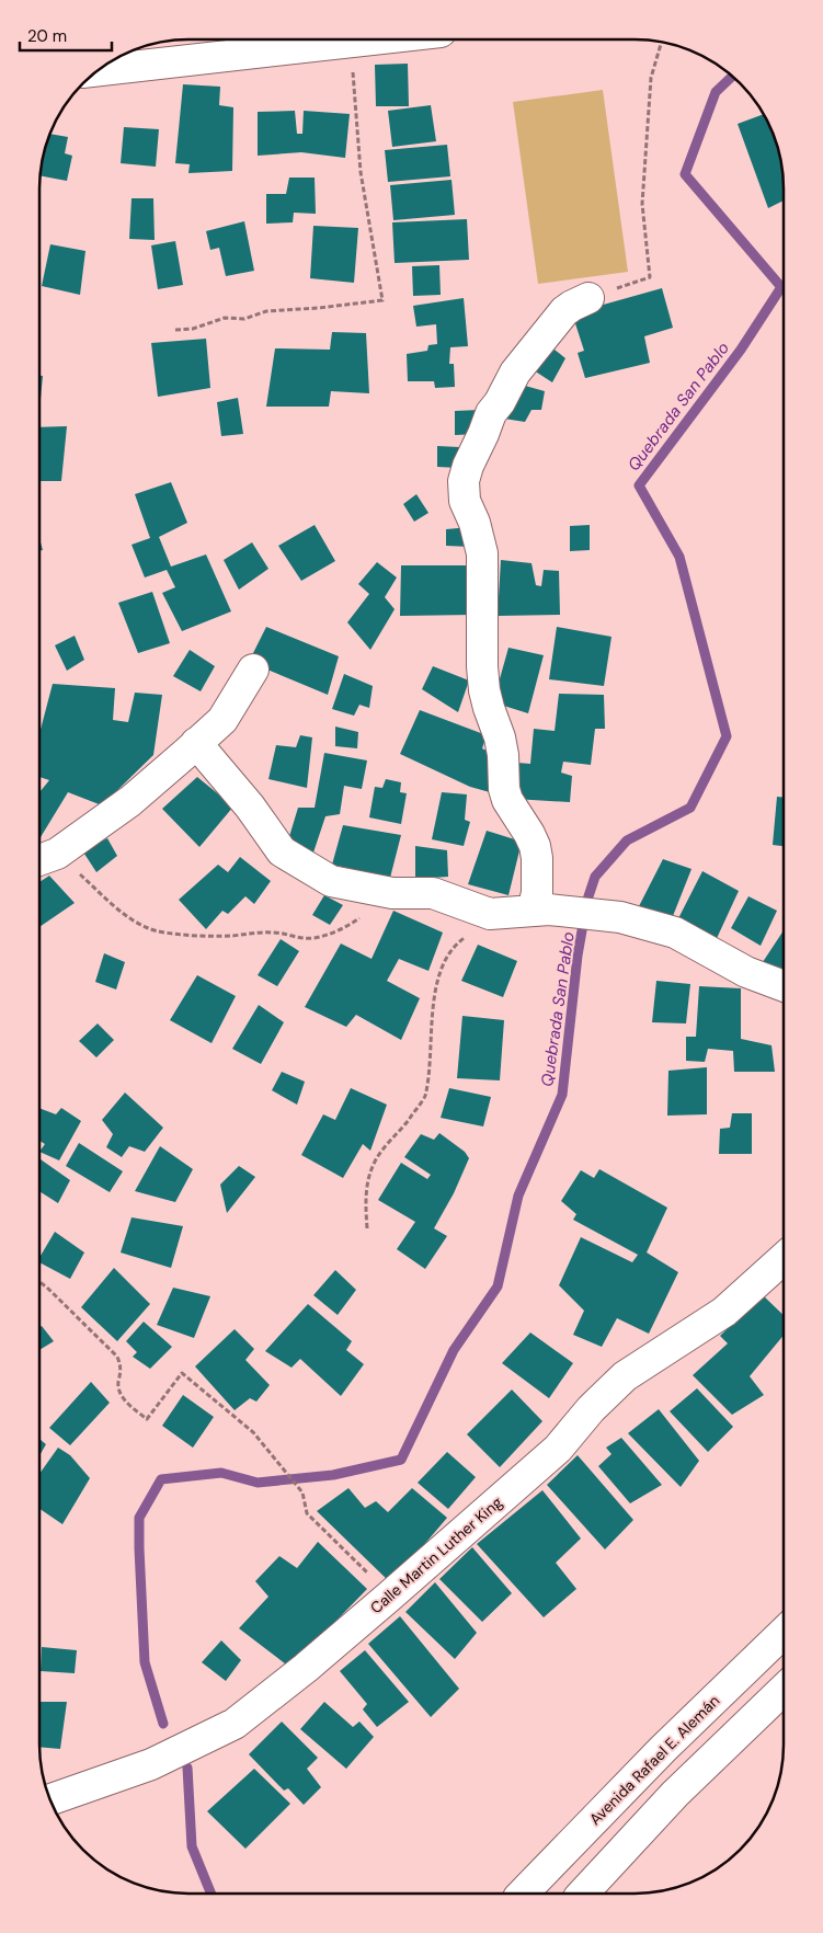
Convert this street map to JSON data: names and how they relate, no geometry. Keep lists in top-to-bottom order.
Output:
{
  "streets": {
    "street": ["Calle Martin Luther King", "Avenida Rafael E. Alemán"]
  },
  "water": ["Quebrada San Pablo"],
  "scale_bar": "20 m"
}
